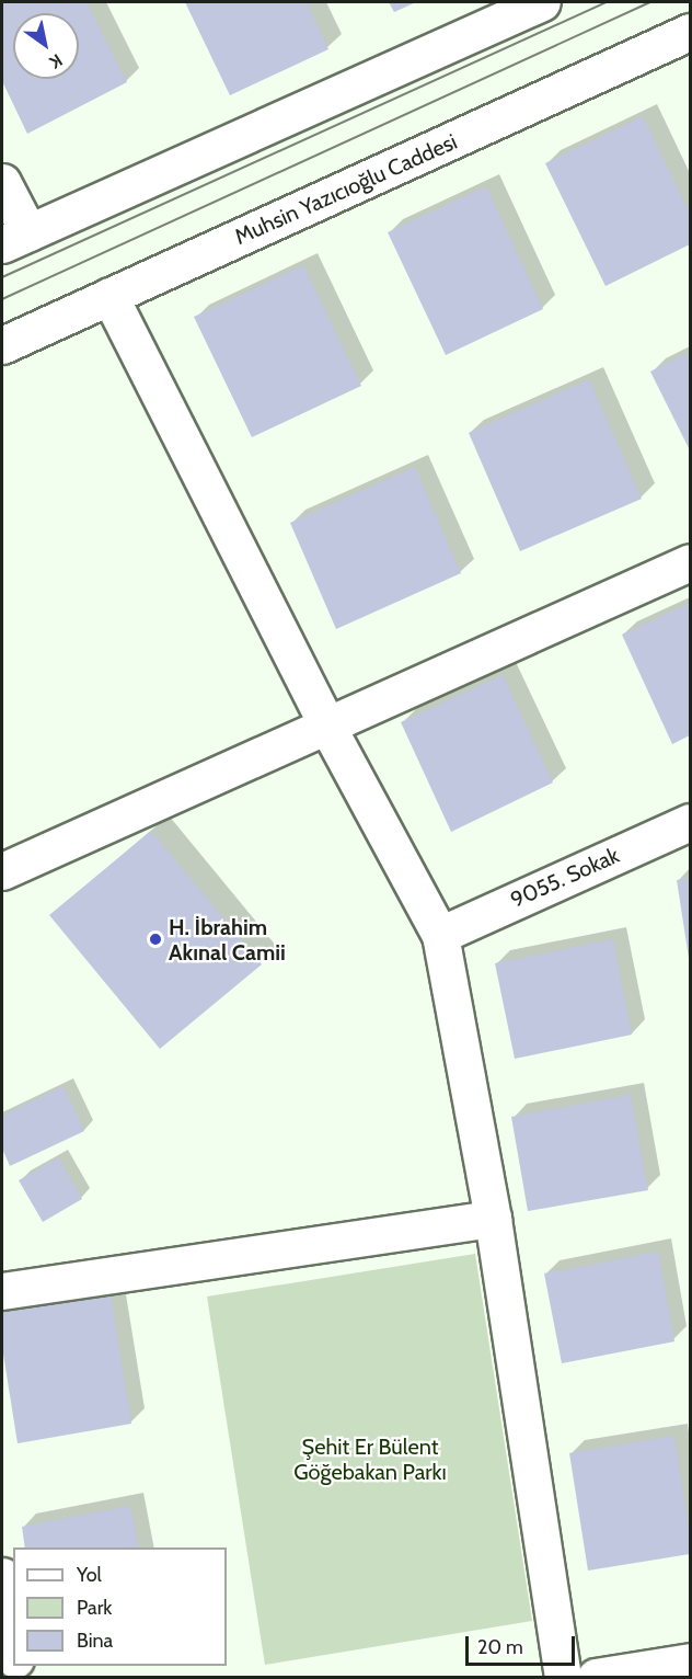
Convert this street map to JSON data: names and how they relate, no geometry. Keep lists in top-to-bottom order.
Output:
{
  "streets": {
    "street": ["Muhsin Yazıcıoğlu Caddesi", "9055. Sokak"]
  },
  "parks": ["Şehit Er Bülent Göğebakan Parkı"],
  "places": ["H. İbrahim Akınal Camii"],
  "legend": ["Yol", "Park", "Bina"],
  "scale_bar": "20 m",
  "north": "bottom right"
}
